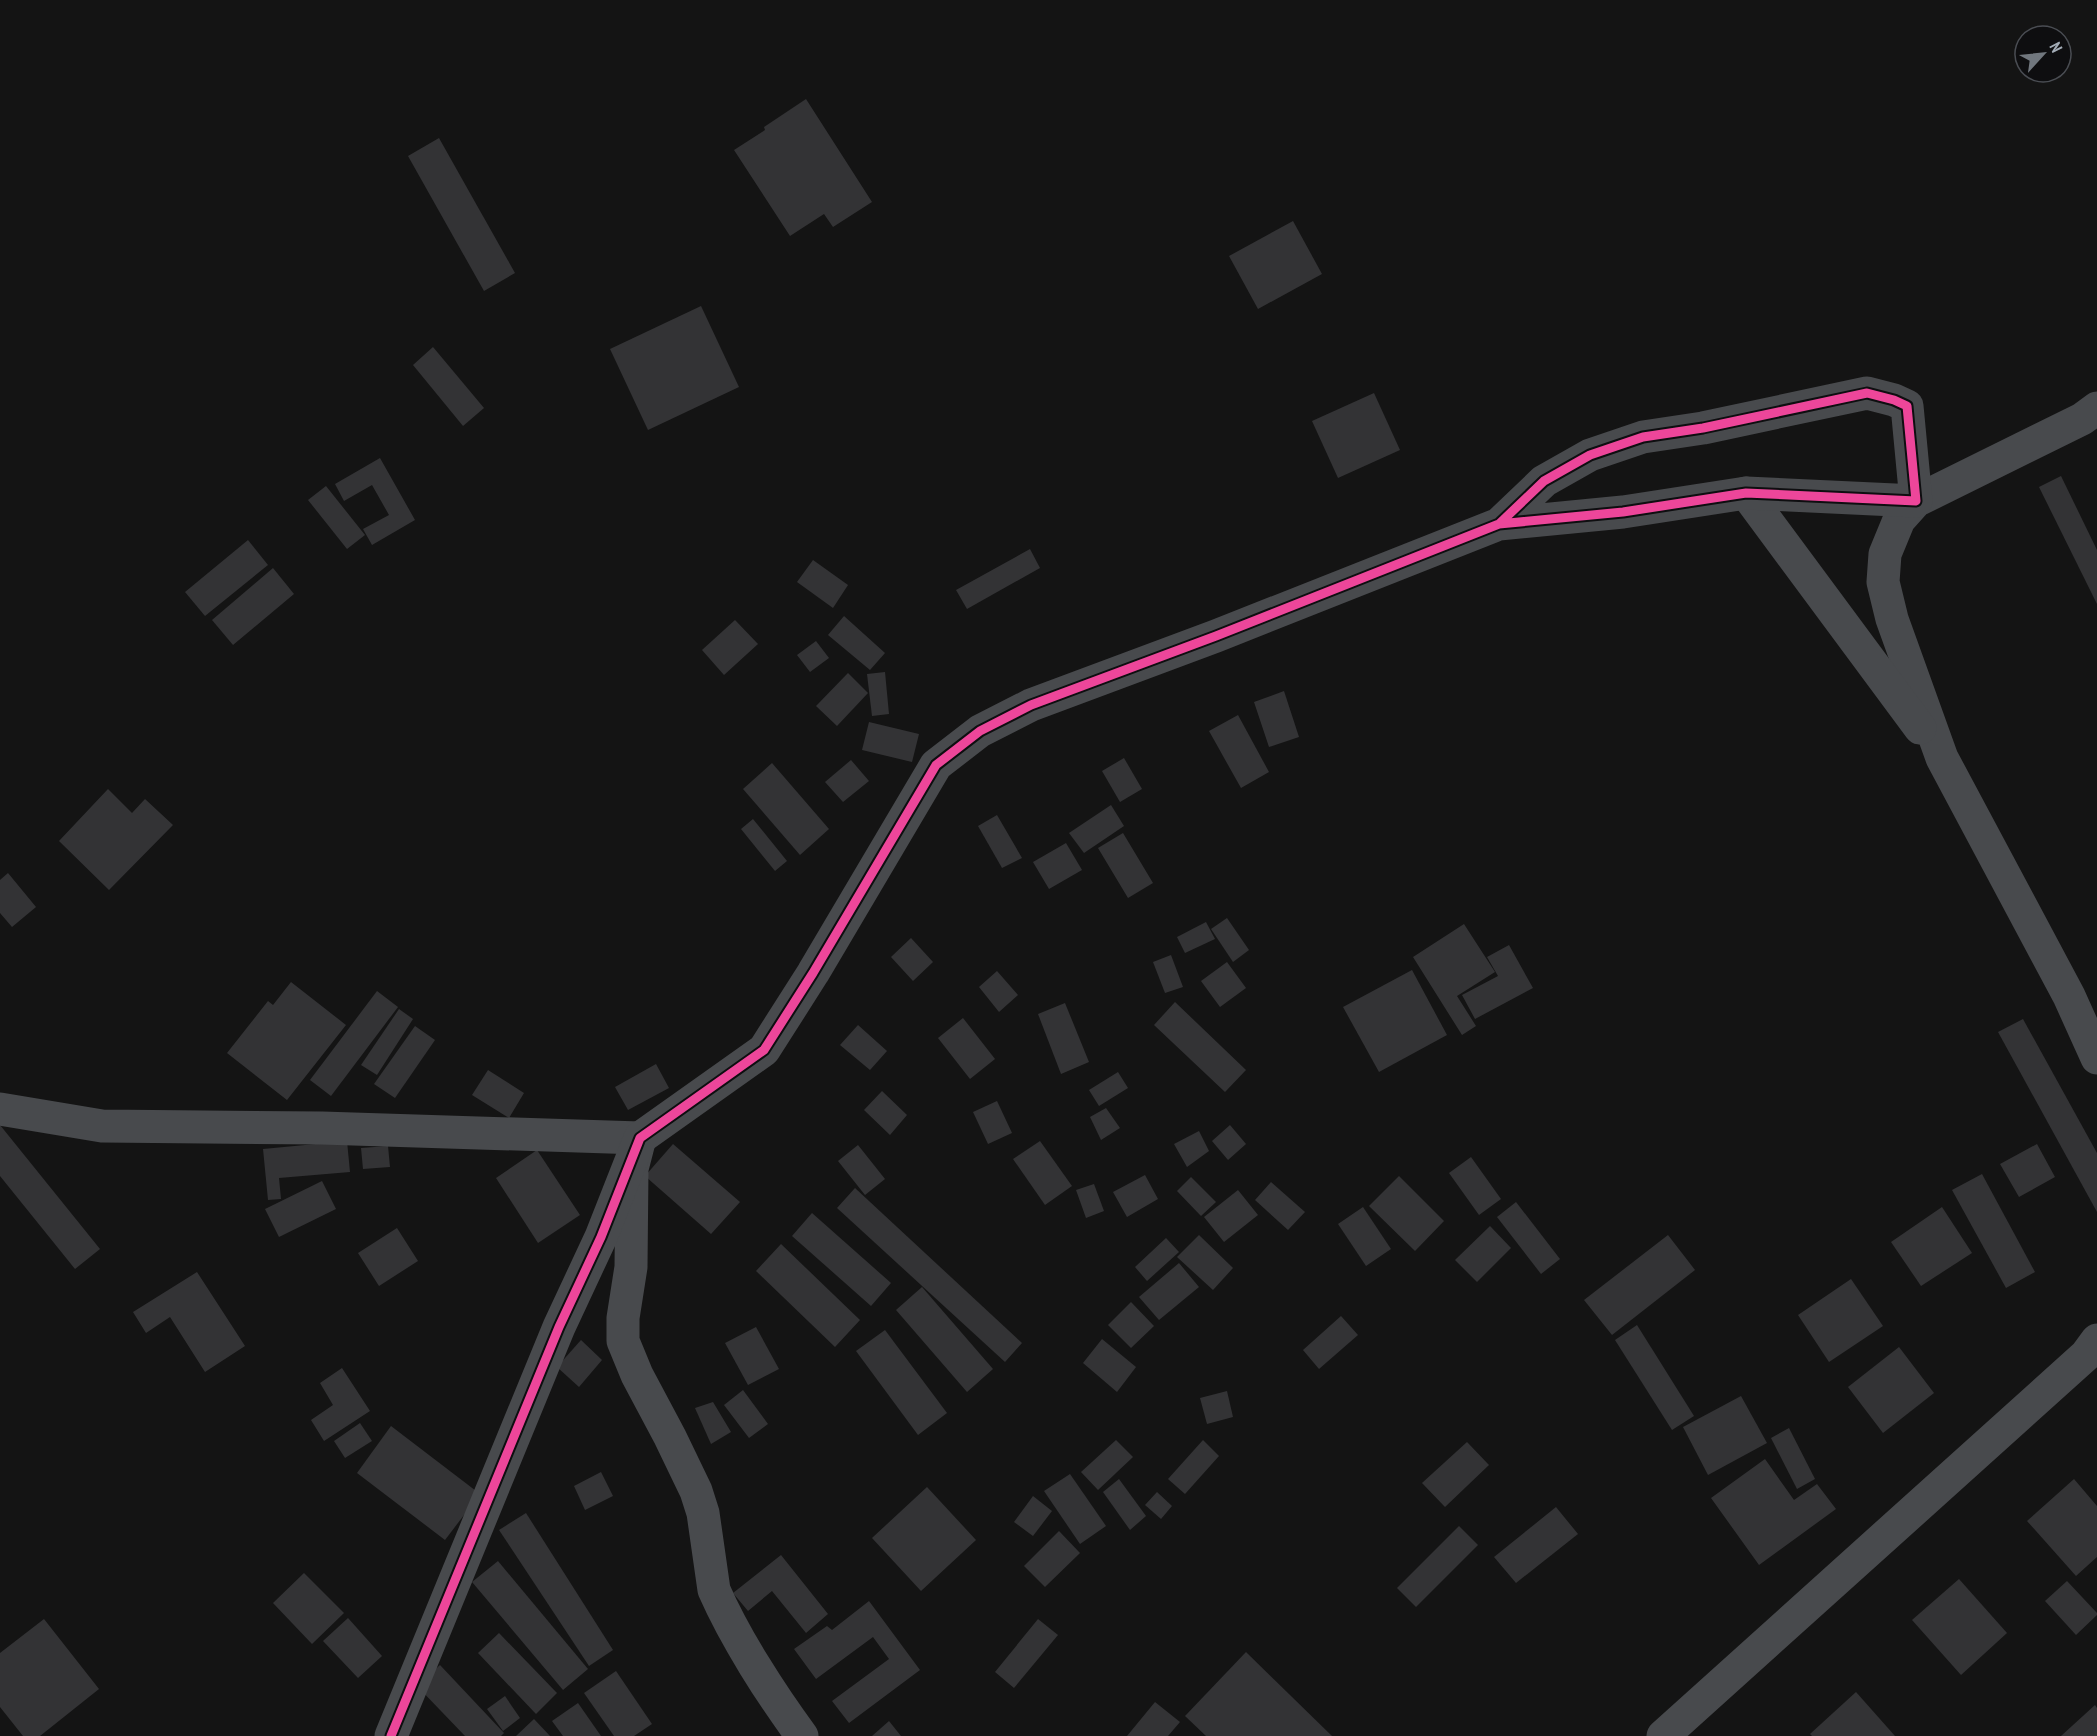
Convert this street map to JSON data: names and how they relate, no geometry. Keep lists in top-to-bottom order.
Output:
{
  "north": "top right"
}
